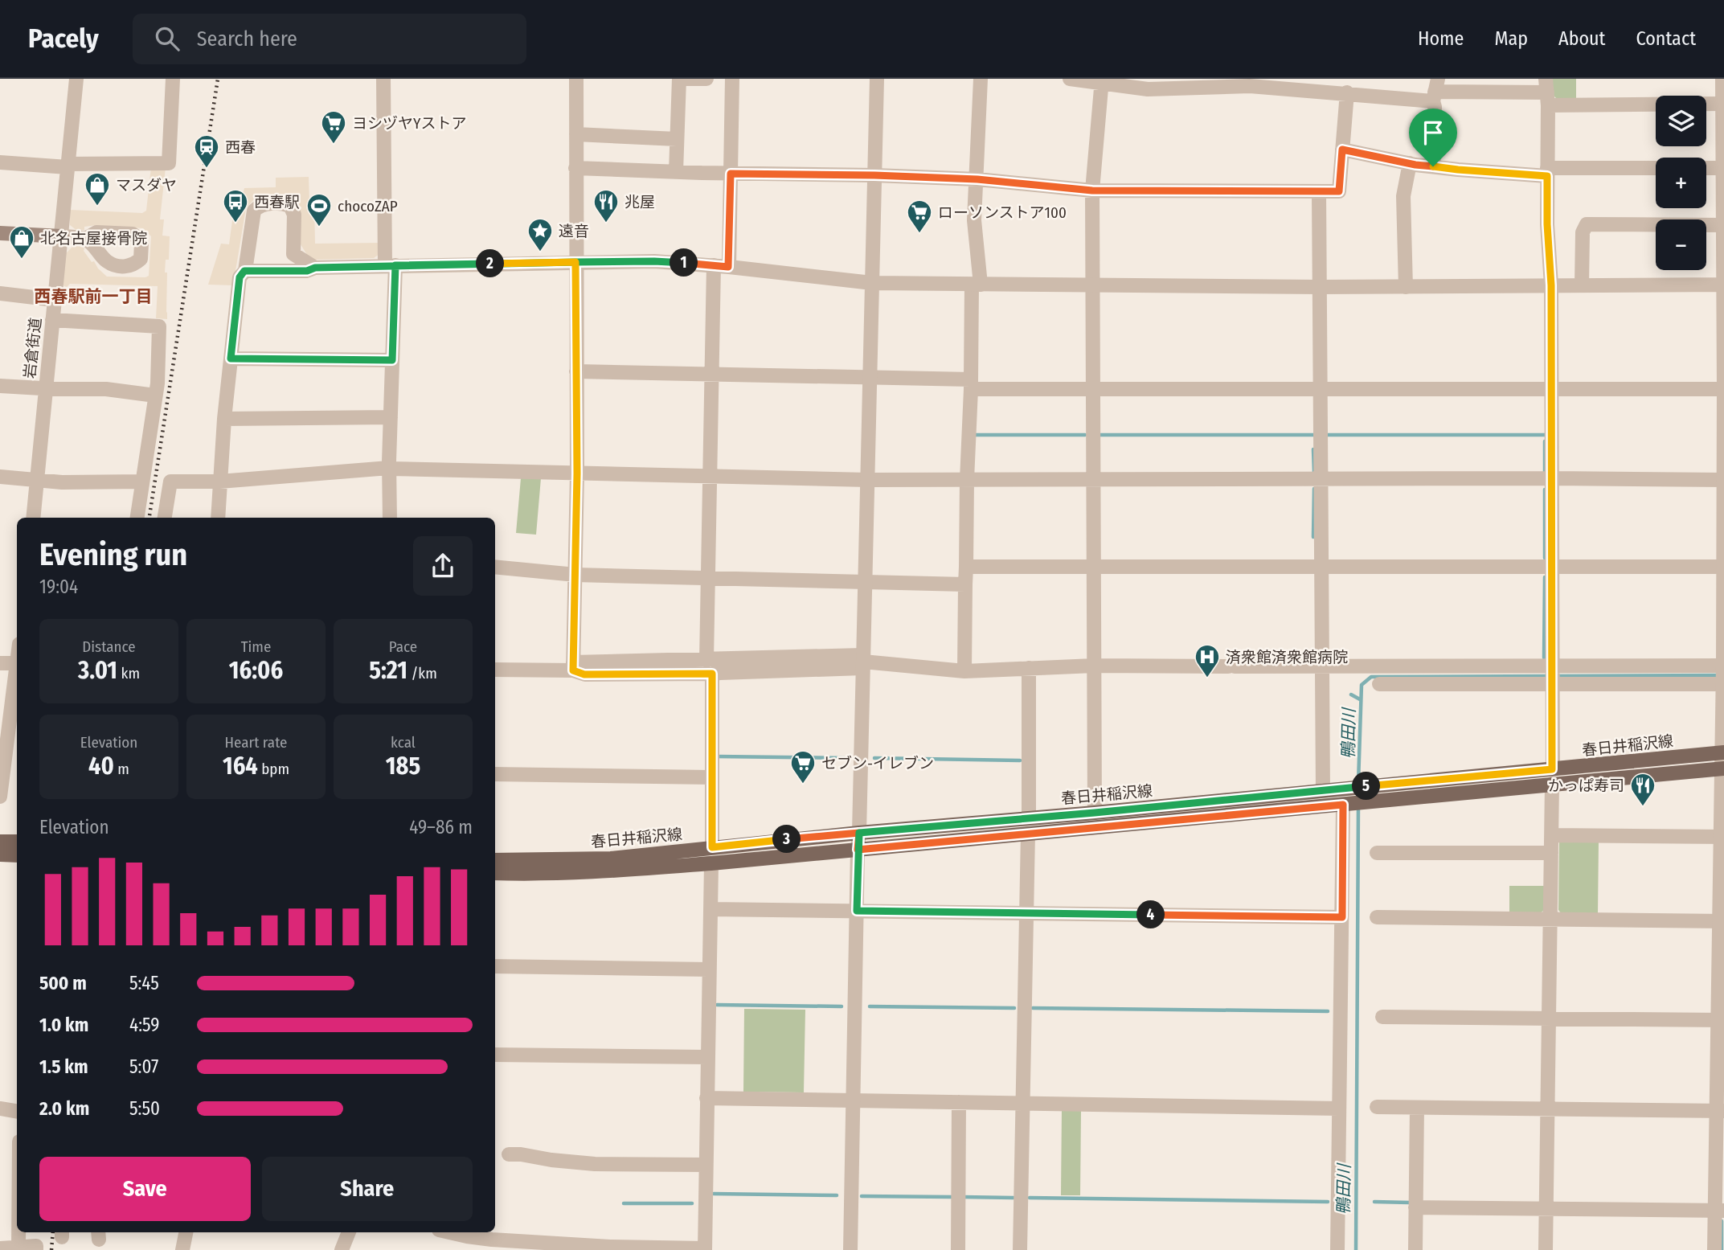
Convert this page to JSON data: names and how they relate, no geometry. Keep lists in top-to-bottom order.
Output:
{
  "streets": {
    "main road": ["春日井稲沢線"],
    "street": ["岩倉街道"]
  },
  "districts": ["西春駅前一丁目"],
  "water": ["鴨田川"],
  "places": {
    "supermarket": ["ヨシヅヤYストア", "ローソンストア100", "セブン-イレブン"],
    "station": ["西春"],
    "shop": ["マスダヤ", "北名古屋接骨院"],
    "bus stop": ["西春駅"],
    "restaurant": ["兆屋", "かっぱ寿司"],
    "sports": ["chocoZAP"],
    "place": ["遠音"],
    "hospital": ["済衆館済衆館病院"]
  },
  "page": {
    "header": "Pacely",
    "search": "Search here",
    "nav": [
      "Home",
      "Map",
      "About",
      "Contact"
    ],
    "map_buttons": ["+", "−"],
    "pins": [
      "1",
      "2",
      "5",
      "3",
      "4"
    ],
    "heading": ["Evening run", "19:04"],
    "stats": [
      ["Distance", "3.01 km"],
      ["Time", "16:06"],
      ["Pace", "5:21 /km"],
      ["Elevation", "40 m"],
      ["Heart rate", "164 bpm"],
      ["kcal", "185"]
    ],
    "chart": ["Elevation", "49–86 m"],
    "list": [
      {
        "name": "500 m",
        "note": "5:45"
      },
      {
        "name": "1.0 km",
        "note": "4:59"
      },
      {
        "name": "1.5 km",
        "note": "5:07"
      },
      {
        "name": "2.0 km",
        "note": "5:50"
      }
    ],
    "buttons": ["Save", "Share"]
  }
}
